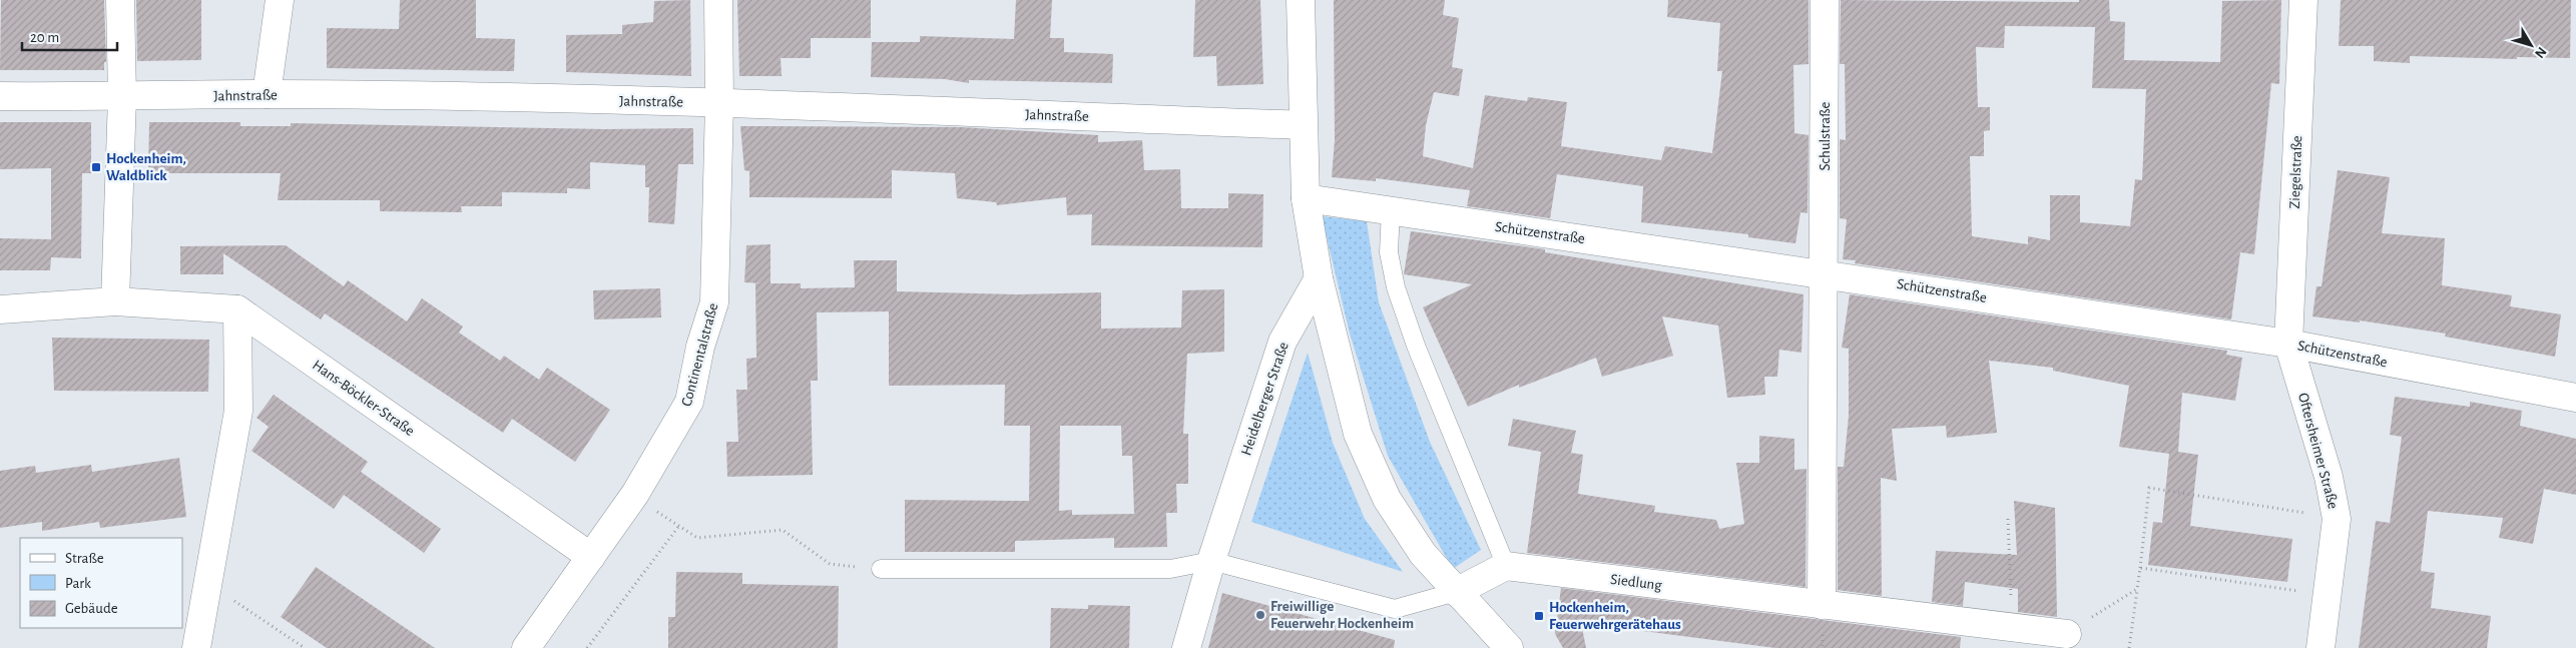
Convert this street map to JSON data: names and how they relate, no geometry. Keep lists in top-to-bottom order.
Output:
{
  "streets": {
    "street": [
      "Jahnstraße",
      "Schulstraße",
      "Ziegelstraße",
      "Schützenstraße",
      "Continentalstraße",
      "Hans-Böckler-Straße",
      "Heidelberger Straße",
      "Oftersheimer Straße",
      "Siedlung"
    ]
  },
  "crossings": [
    ["Jahnstraße", "Continentalstraße"],
    ["Schulstraße", "Schützenstraße"],
    ["Ziegelstraße", "Schützenstraße"],
    ["Ziegelstraße", "Oftersheimer Straße"],
    ["Schützenstraße", "Oftersheimer Straße"],
    ["Continentalstraße", "Hans-Böckler-Straße"]
  ],
  "places": {
    "transit": ["Hockenheim, Waldblick", "Hockenheim, Feuerwehrgerätehaus"],
    "other": ["Freiwillige Feuerwehr Hockenheim"]
  },
  "legend": ["Straße", "Park", "Gebäude"],
  "scale_bar": "20 m",
  "north": "bottom right"
}
